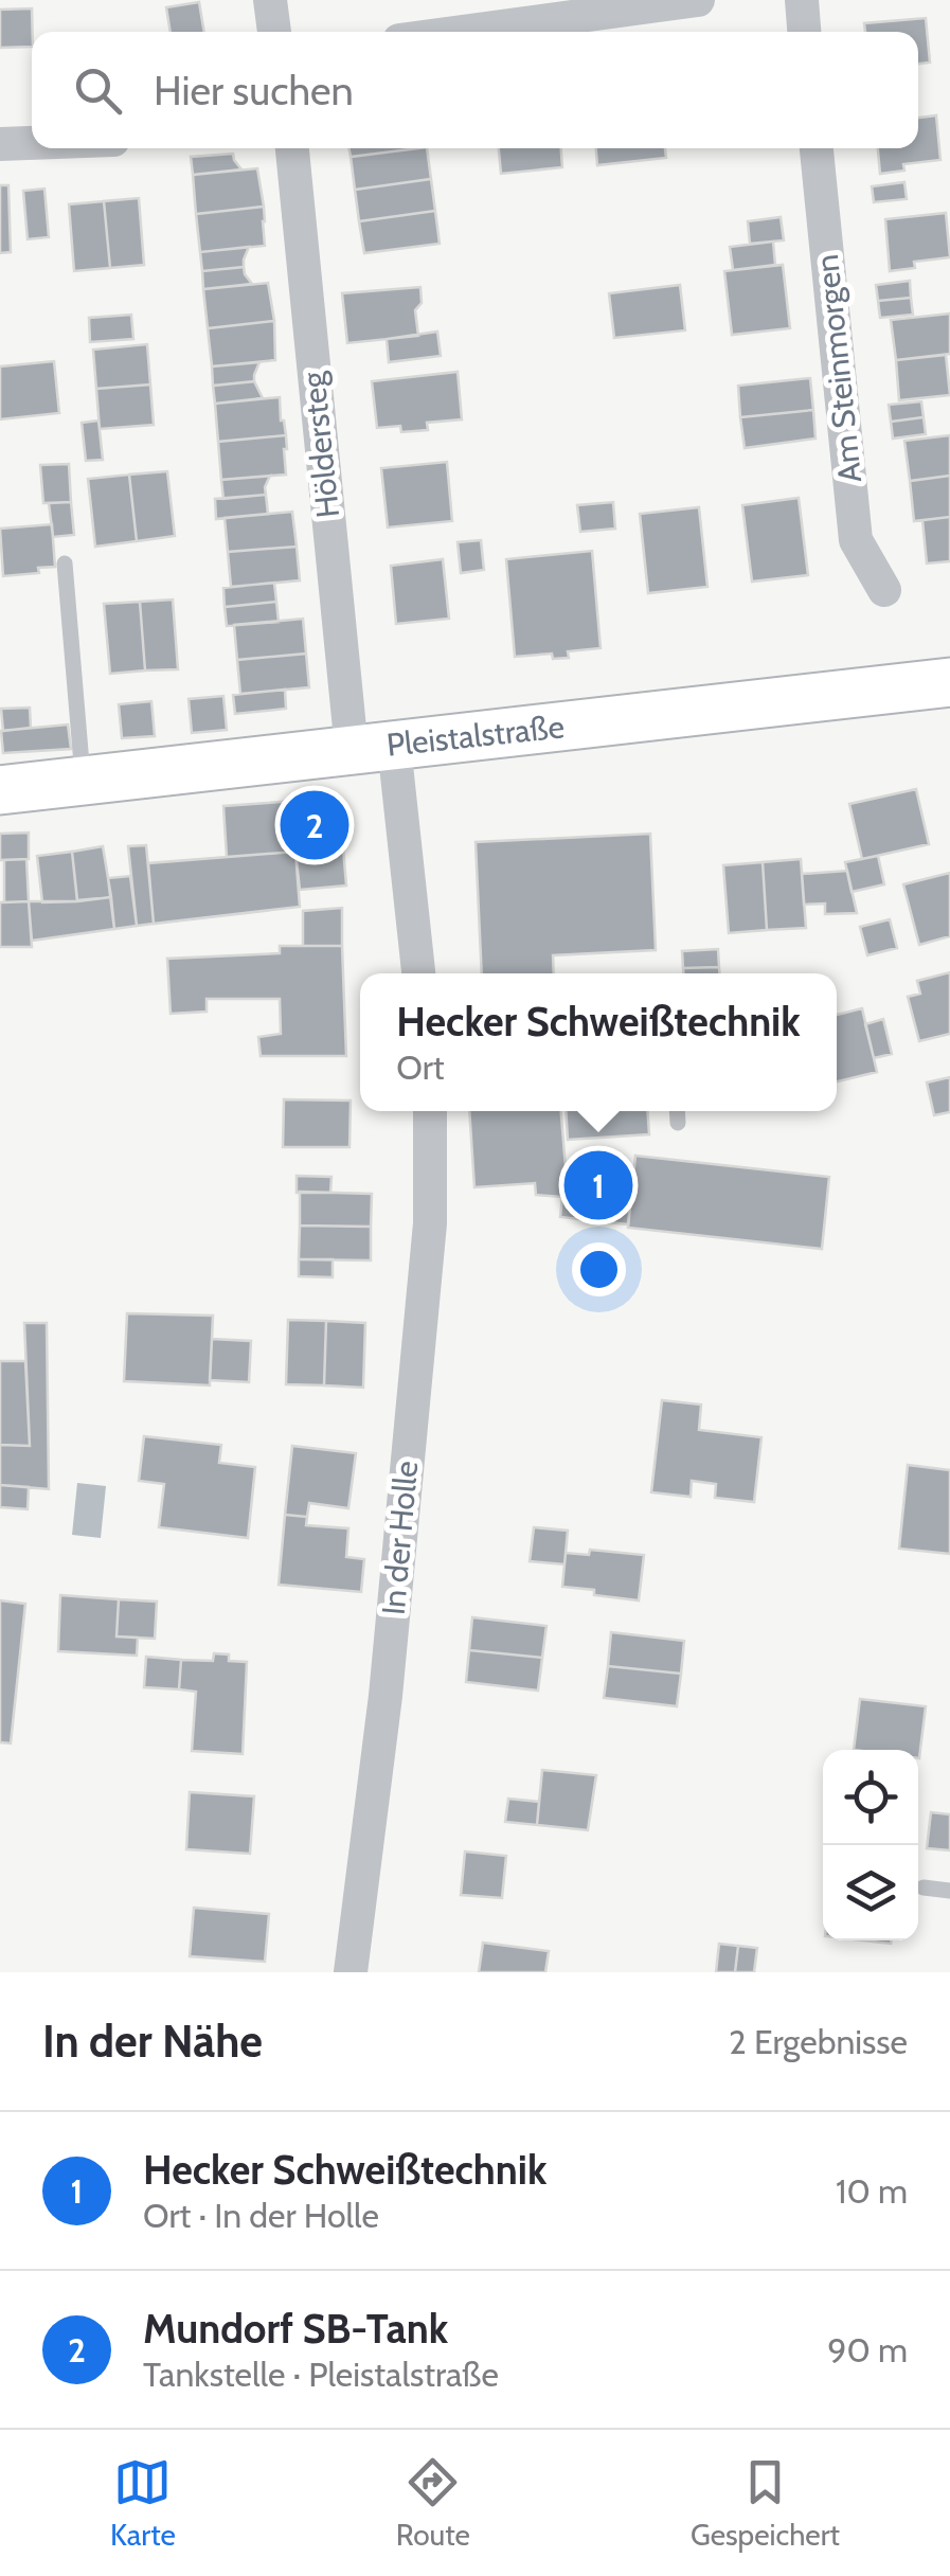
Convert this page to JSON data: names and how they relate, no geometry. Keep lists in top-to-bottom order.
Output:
{
  "streets": {
    "main road": ["Pleistalstraße"],
    "street": ["Am Steinmorgen", "Höldersteg", "In der Holle"]
  },
  "crossings": [
    ["Höldersteg", "Pleistalstraße"]
  ],
  "page": {
    "search": "Hier suchen",
    "pins": ["2", "1"],
    "popup": ["Hecker Schweißtechnik", "Ort"],
    "heading": ["In der Nähe", "2 Ergebnisse"],
    "list": [
      {
        "mark": "1",
        "name": "Hecker Schweißtechnik",
        "note": "Ort · In der Holle",
        "value": "10 m"
      },
      {
        "mark": "2",
        "name": "Mundorf SB-Tank",
        "note": "Tankstelle · Pleistalstraße",
        "value": "90 m"
      }
    ],
    "nav": ["Karte", "Route", "Gespeichert"]
  }
}
